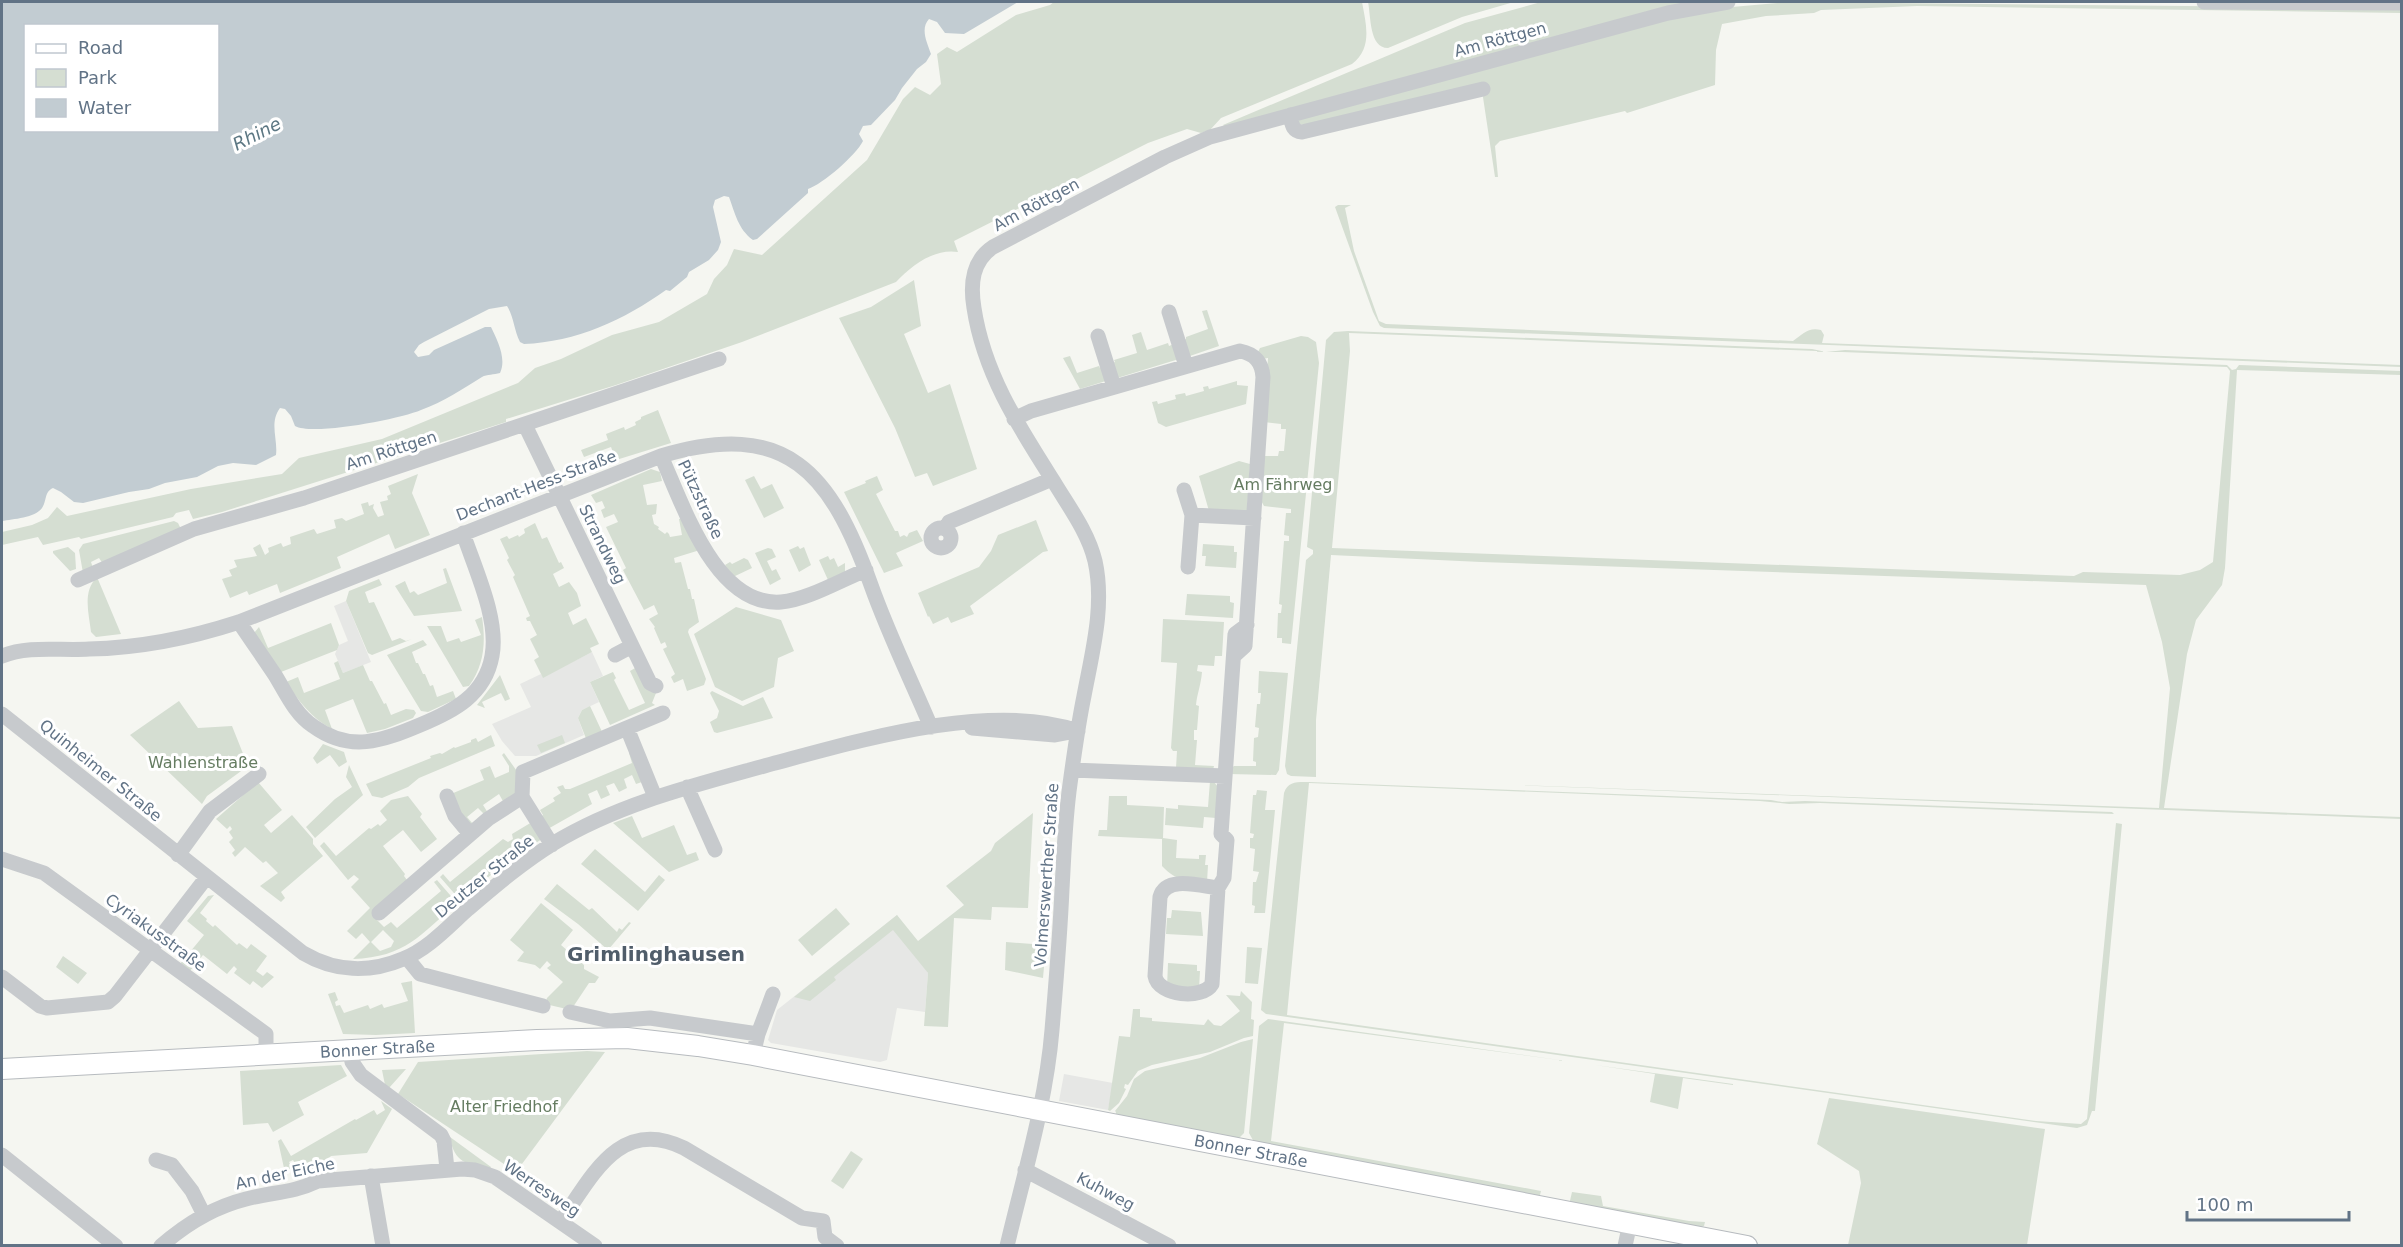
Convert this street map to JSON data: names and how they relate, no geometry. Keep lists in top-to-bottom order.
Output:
{
  "streets": {
    "main road": ["Bonner Straße"],
    "street": [
      "Am Röttgen",
      "Dechant-Hess-Straße",
      "Pützstraße",
      "Strandweg",
      "Quinheimer Straße",
      "Volmerswerther Straße",
      "Deutzer Straße",
      "Cyriakusstraße",
      "An der Eiche",
      "Werresweg",
      "Kuhweg"
    ]
  },
  "crossings": [
    ["Am Röttgen", "Strandweg"],
    ["Am Röttgen", "Volmerswerther Straße"],
    ["Dechant-Hess-Straße", "Pützstraße"],
    ["Dechant-Hess-Straße", "Strandweg"],
    ["Dechant-Hess-Straße", "Deutzer Straße"],
    ["Quinheimer Straße", "Deutzer Straße"],
    ["Volmerswerther Straße", "Deutzer Straße"],
    ["Volmerswerther Straße", "Bonner Straße"],
    ["Volmerswerther Straße", "Kuhweg"],
    ["Cyriakusstraße", "Bonner Straße"],
    ["An der Eiche", "Werresweg"]
  ],
  "districts": ["Grimlinghausen"],
  "water": ["Rhine"],
  "parks": ["Am Fährweg", "Wahlenstraße", "Alter Friedhof"],
  "legend": ["Road", "Park", "Water"],
  "scale_bar": "100 m"
}
